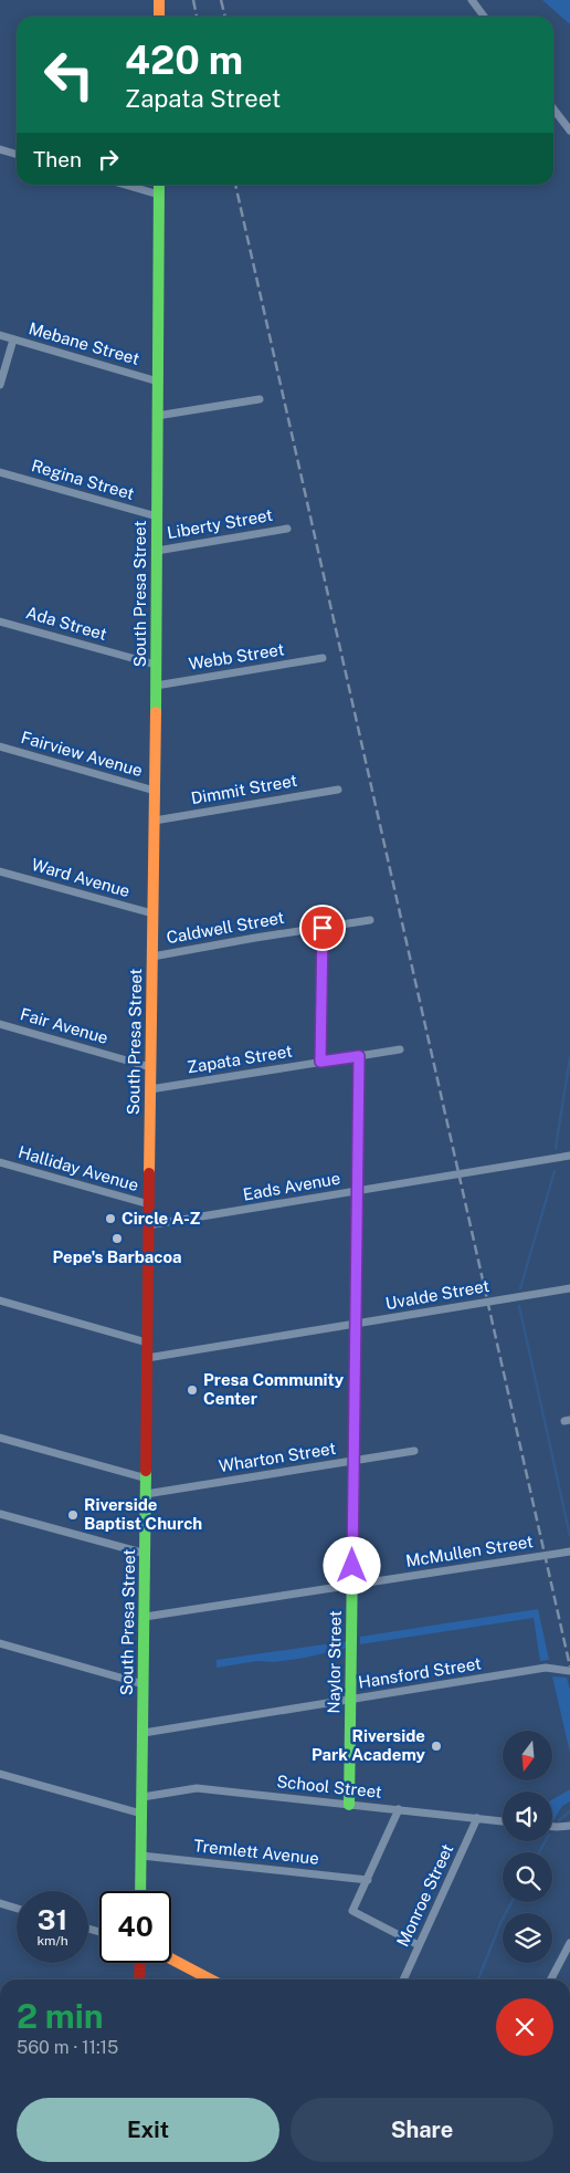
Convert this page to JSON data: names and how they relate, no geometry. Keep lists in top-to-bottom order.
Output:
{
  "streets": {
    "main road": ["South Presa Street", "Naylor Street"],
    "street": [
      "Mebane Street",
      "Regina Street",
      "Liberty Street",
      "Ada Street",
      "Webb Street",
      "Fairview Avenue",
      "Dimmit Street",
      "Ward Avenue",
      "Caldwell Street",
      "Fair Avenue",
      "Zapata Street",
      "Halliday Avenue",
      "Eads Avenue",
      "Uvalde Street",
      "Wharton Street",
      "McMullen Street",
      "Hansford Street",
      "School Street",
      "Tremlett Avenue",
      "Monroe Street"
    ]
  },
  "crossings": [
    ["Mebane Street", "South Presa Street"],
    ["Regina Street", "South Presa Street"],
    ["Liberty Street", "South Presa Street"],
    ["South Presa Street", "Ada Street"],
    ["South Presa Street", "Webb Street"],
    ["South Presa Street", "Fairview Avenue"],
    ["South Presa Street", "Dimmit Street"],
    ["South Presa Street", "Ward Avenue"],
    ["South Presa Street", "Caldwell Street"],
    ["South Presa Street", "Fair Avenue"],
    ["South Presa Street", "Zapata Street"],
    ["South Presa Street", "Halliday Avenue"],
    ["South Presa Street", "Eads Avenue"],
    ["South Presa Street", "Uvalde Street"],
    ["South Presa Street", "Wharton Street"],
    ["South Presa Street", "McMullen Street"],
    ["South Presa Street", "Hansford Street"],
    ["South Presa Street", "School Street"],
    ["South Presa Street", "Tremlett Avenue"],
    ["Zapata Street", "Naylor Street"],
    ["Eads Avenue", "Naylor Street"],
    ["Uvalde Street", "Naylor Street"],
    ["Wharton Street", "Naylor Street"],
    ["McMullen Street", "Naylor Street"],
    ["Naylor Street", "Hansford Street"],
    ["Naylor Street", "School Street"],
    ["School Street", "Monroe Street"]
  ],
  "places": [
    "Circle A-Z",
    "Pepe's Barbacoa",
    "Presa Community Center",
    "Riverside Baptist Church",
    "Riverside Park Academy"
  ],
  "north": "bottom",
  "page": {
    "turn": ["420 m", "Zapata Street"],
    "then": "Then",
    "speed": "31 km/h",
    "limit": "40",
    "heading": ["2 min", "560 m · 11:15"],
    "buttons": ["Exit", "Share"]
  }
}
